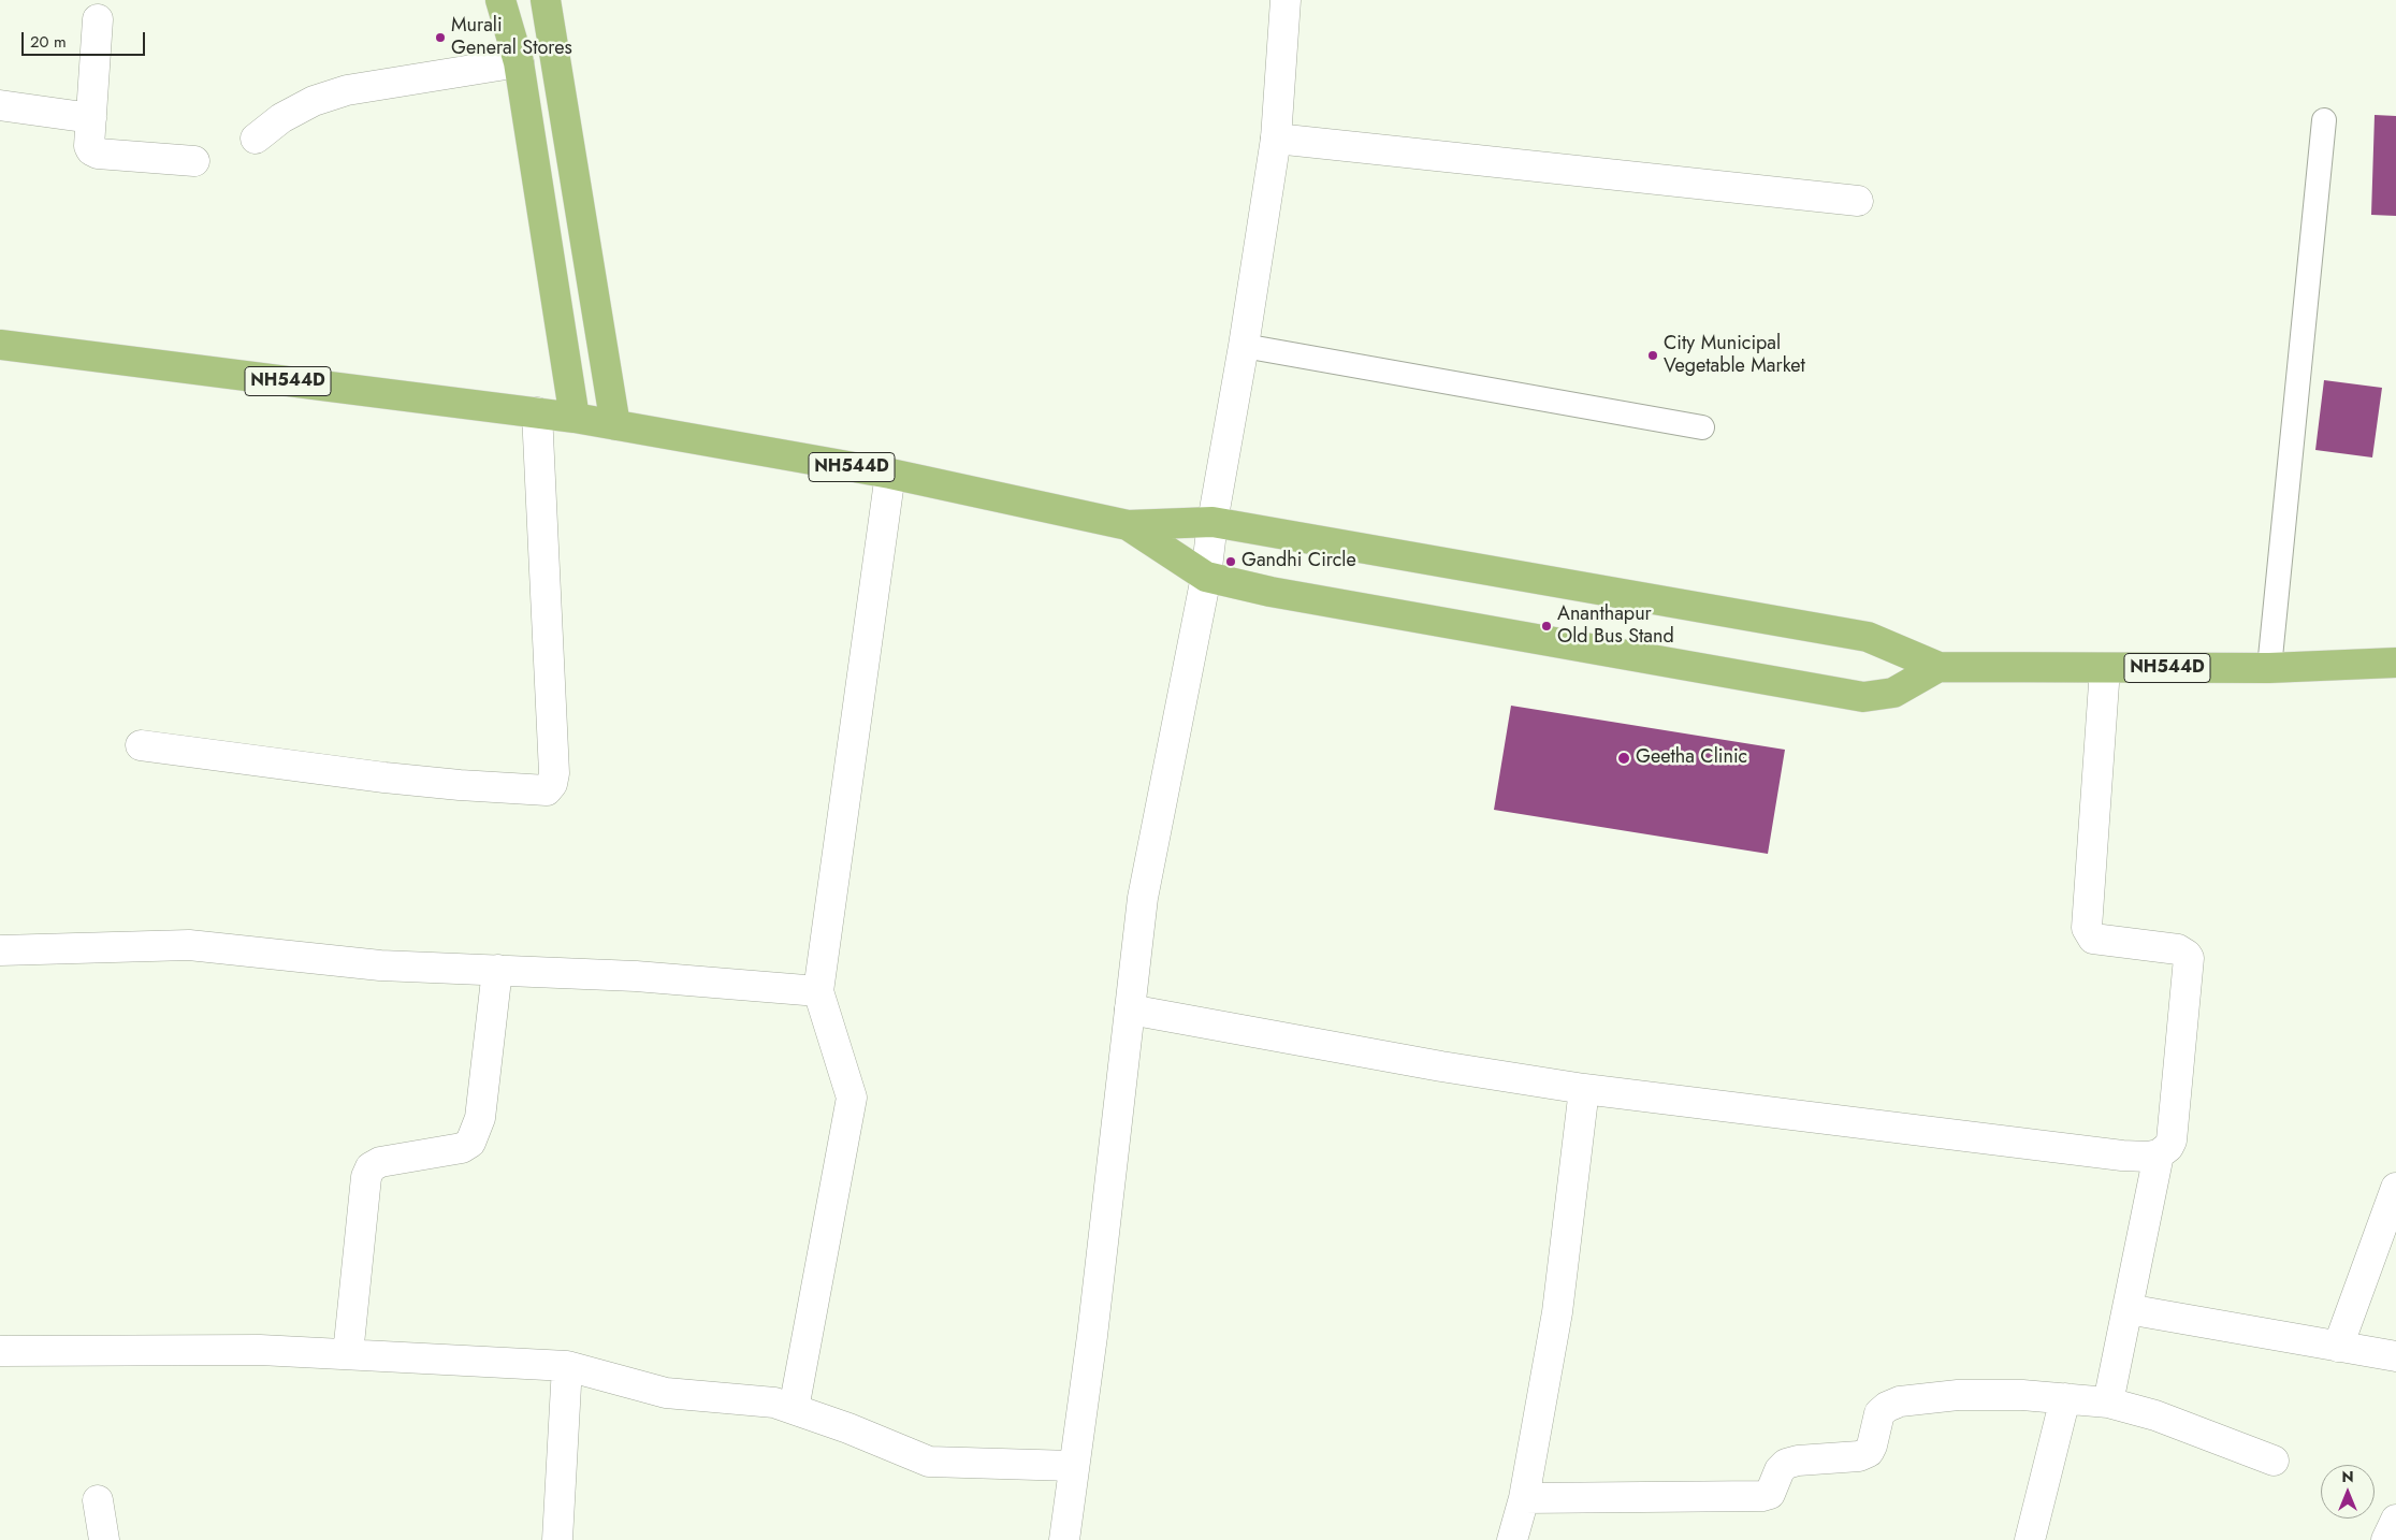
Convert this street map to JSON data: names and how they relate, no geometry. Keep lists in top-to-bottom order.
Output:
{
  "streets": {
    "highway": ["NH544D"]
  },
  "places": [
    "Murali General Stores",
    "City Municipal Vegetable Market",
    "Gandhi Circle",
    "Ananthapur Old Bus Stand",
    "Geetha Clinic"
  ],
  "scale_bar": "20 m",
  "north": "top"
}
